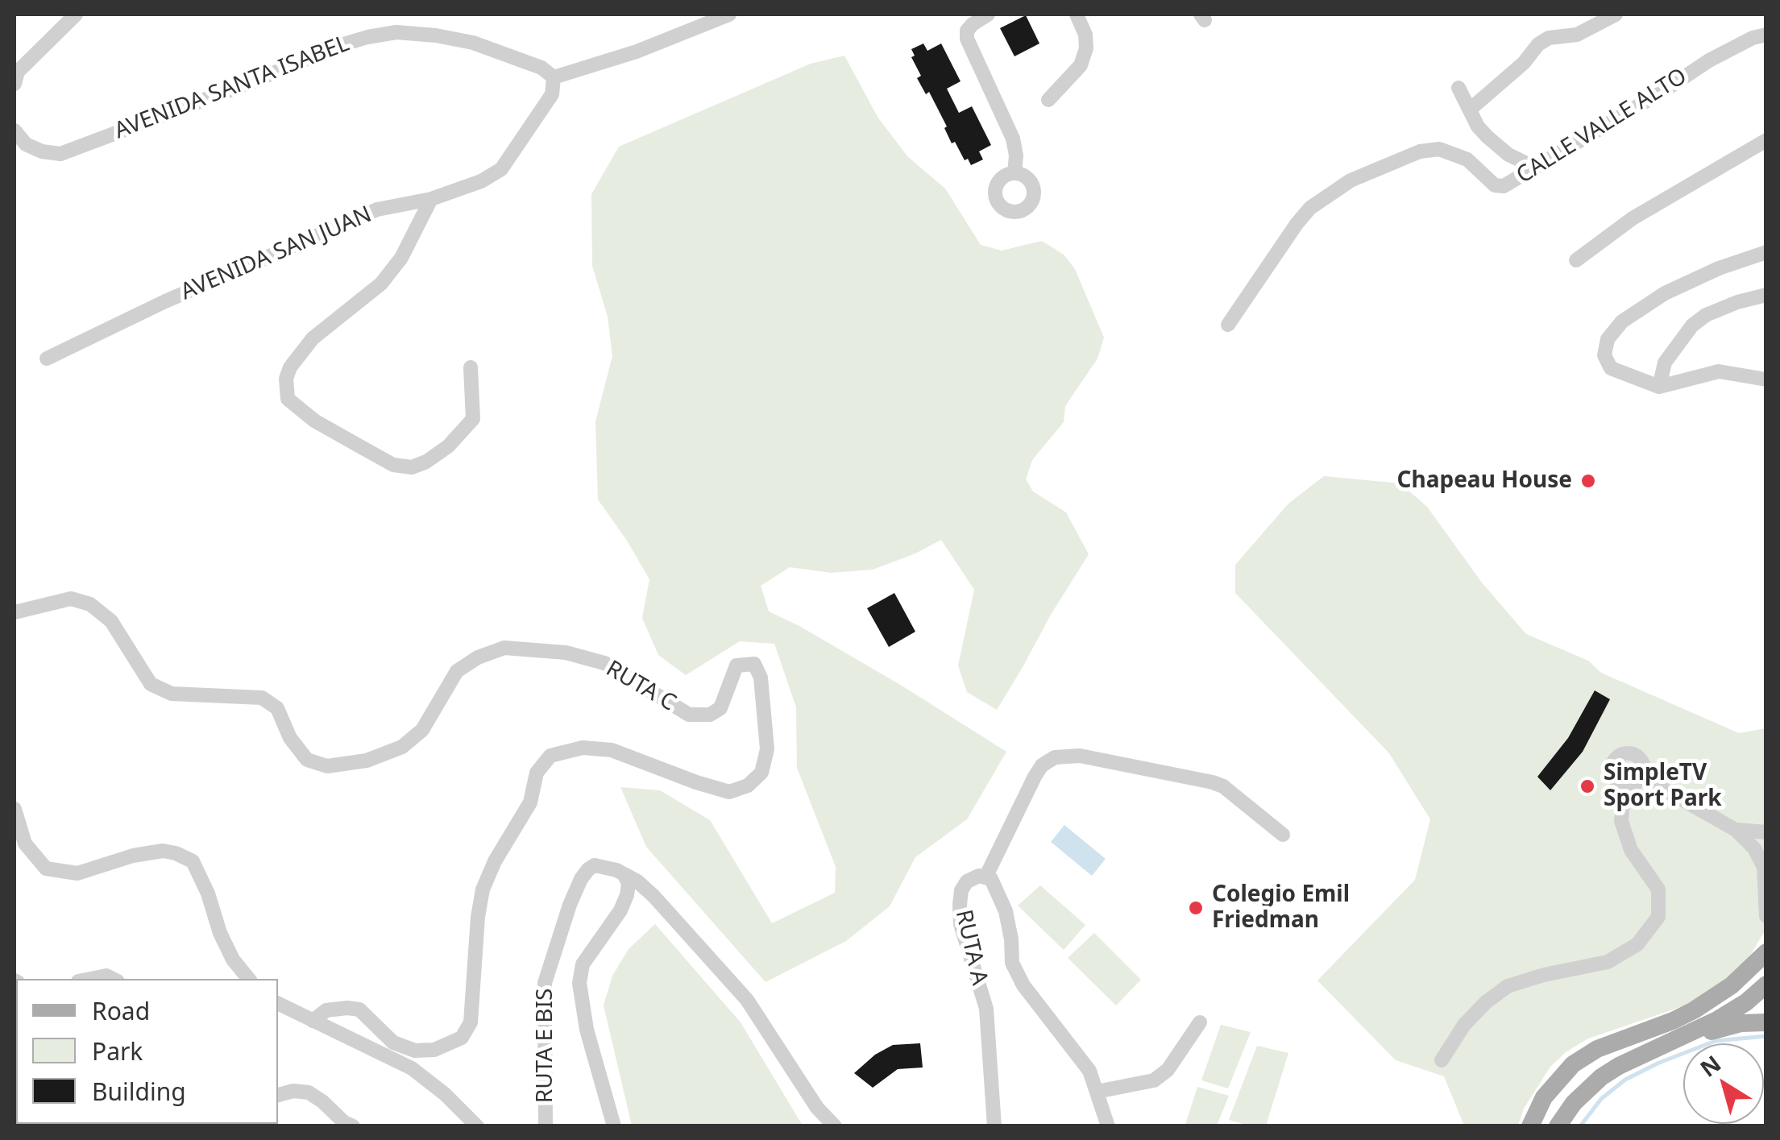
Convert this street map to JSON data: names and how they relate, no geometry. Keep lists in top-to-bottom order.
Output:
{
  "streets": {
    "street": [
      "AVENIDA SANTA ISABEL",
      "CALLE VALLE ALTO",
      "AVENIDA SAN JUAN",
      "RUTA C",
      "RUTA A",
      "RUTA E BIS"
    ]
  },
  "crossings": [
    ["AVENIDA SANTA ISABEL", "AVENIDA SAN JUAN"]
  ],
  "places": ["Chapeau House", "SimpleTV Sport Park", "Colegio Emil Friedman"],
  "legend": ["Road", "Park", "Building"],
  "north": "top left"
}
